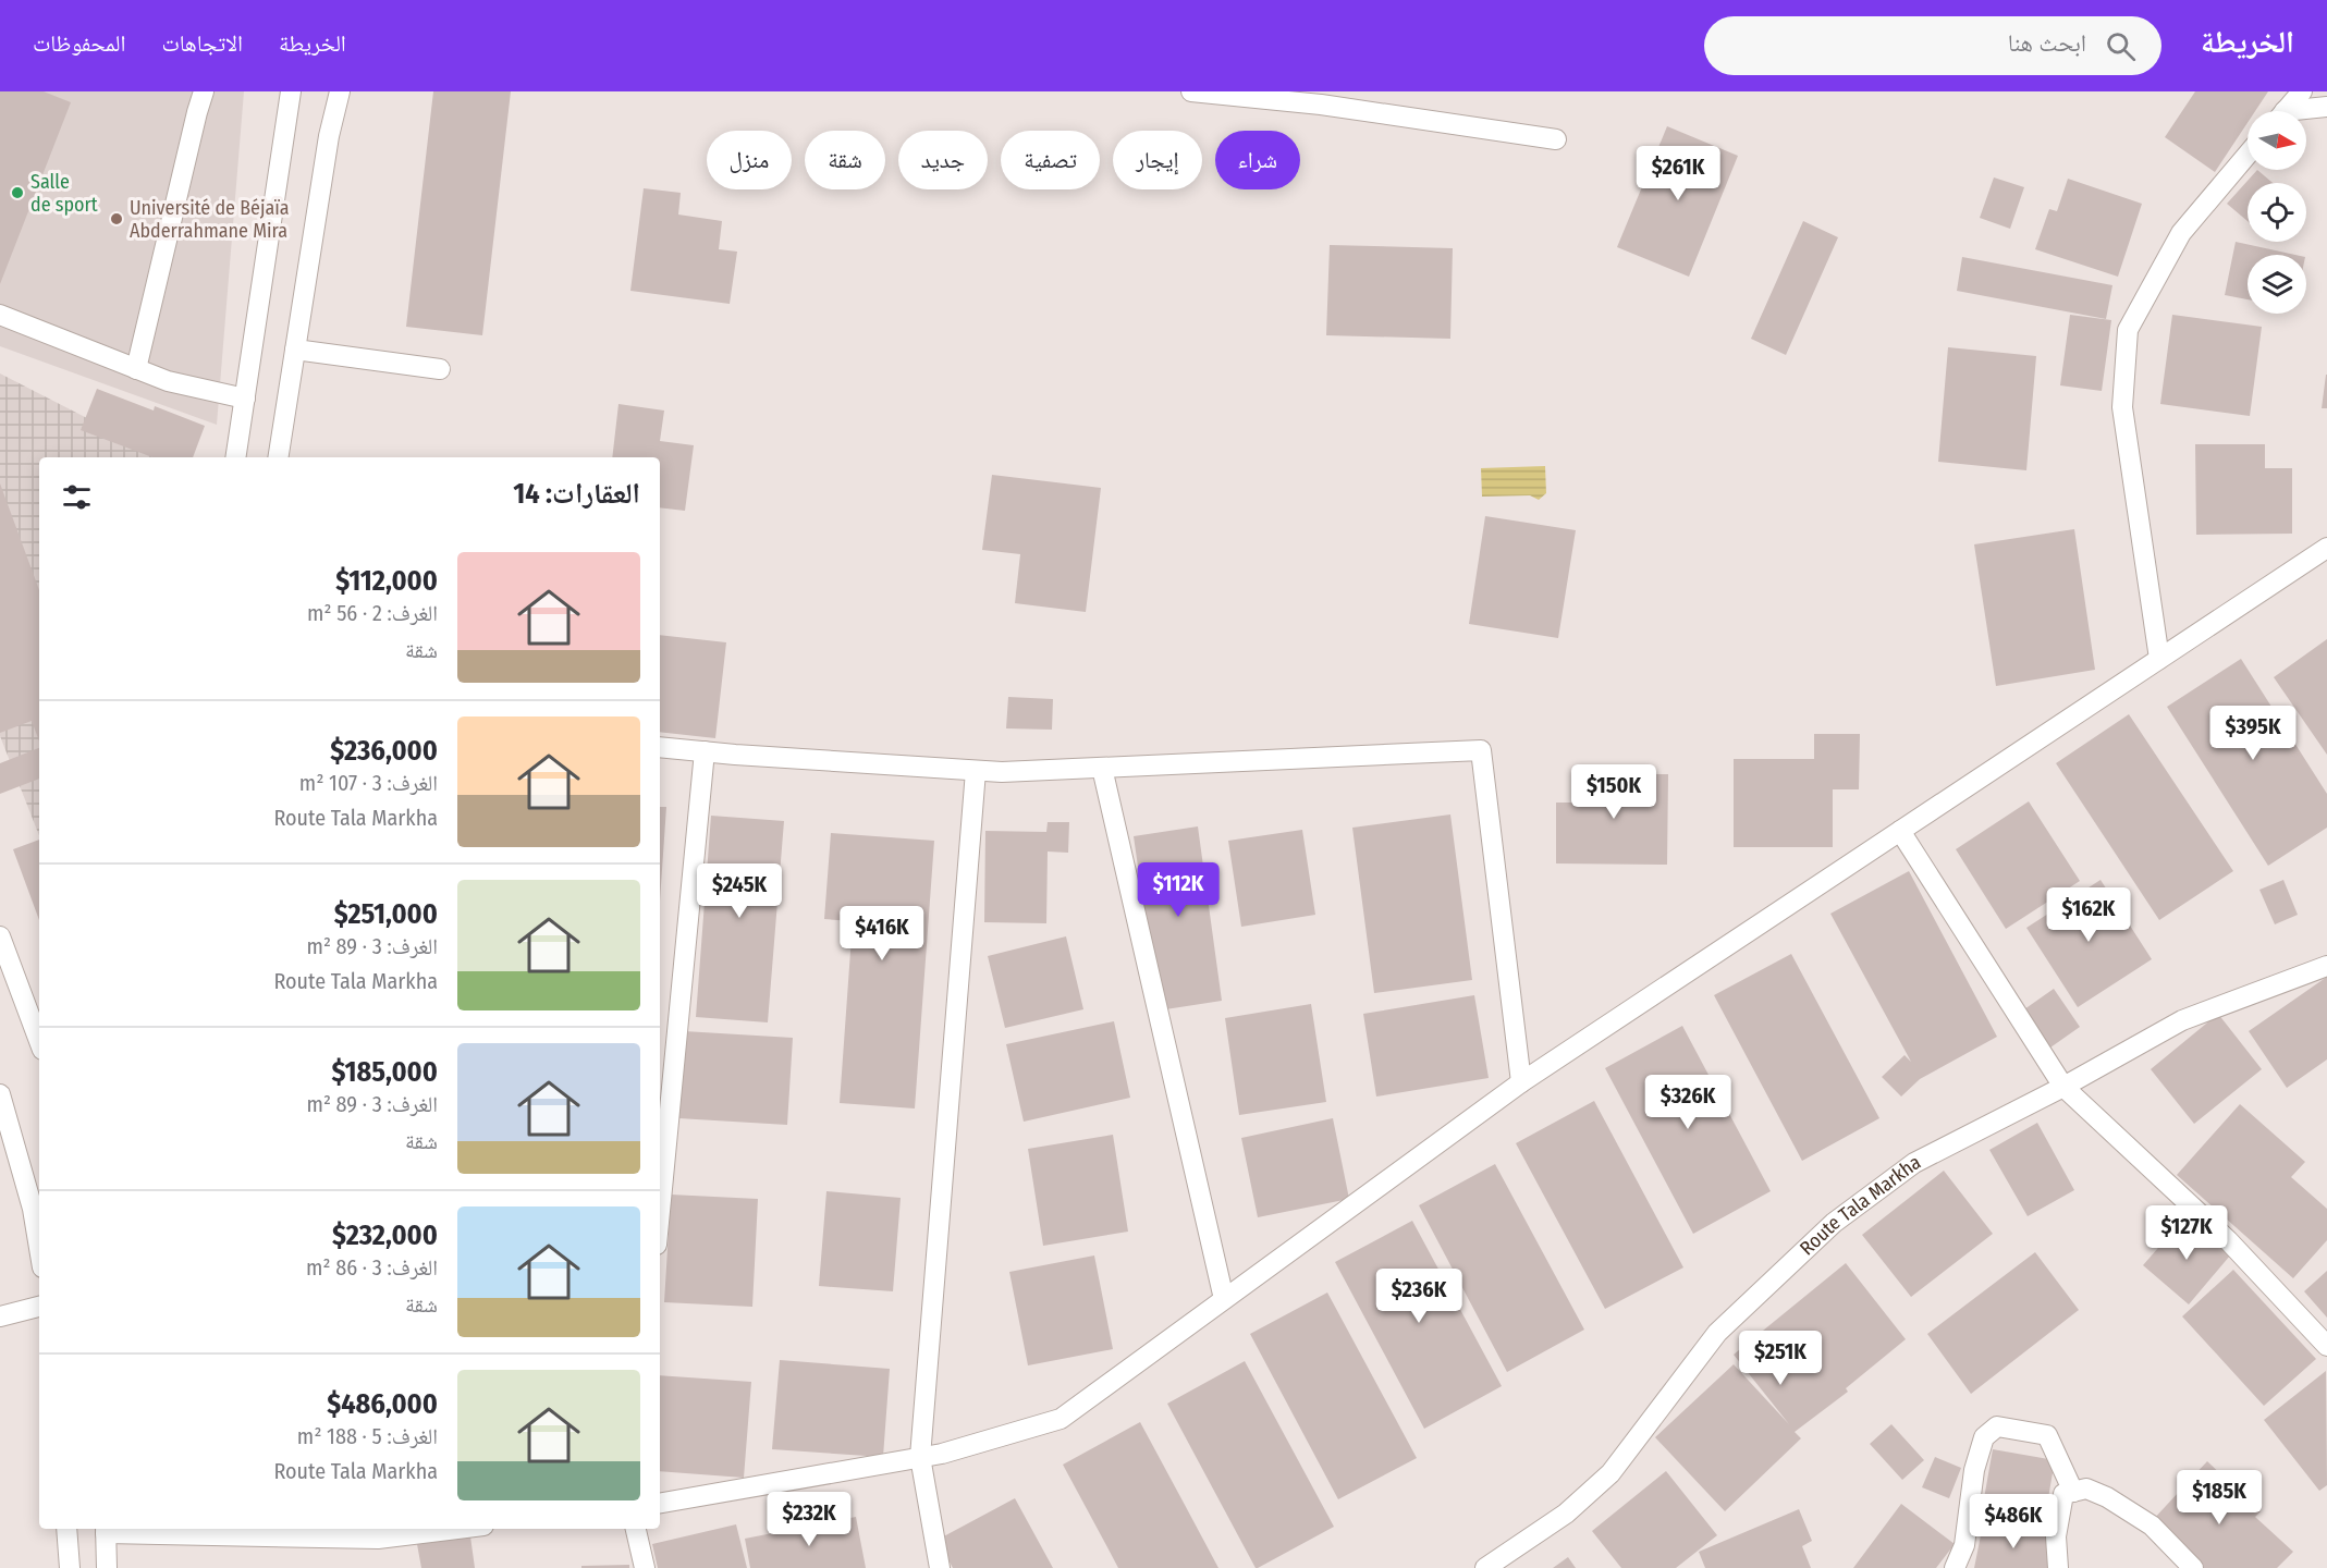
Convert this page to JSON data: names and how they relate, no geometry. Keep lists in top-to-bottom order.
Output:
{
  "streets": {
    "street": ["Route Tala Markha"]
  },
  "places": ["Salle de sport", "Université de Béjaïa Abderrahmane Mira"],
  "north": "right",
  "page": {
    "header": "الخريطة",
    "search": "ابحث هنا",
    "nav": ["الخريطة", "الاتجاهات", "المحفوظات"],
    "chip": [
      "شراء",
      "إيجار",
      "تصفية",
      "جديد",
      "شقة",
      "منزل"
    ],
    "price": [
      "$261K",
      "$395K",
      "$150K",
      "$112K",
      "$245K",
      "$162K",
      "$416K",
      "$326K",
      "$127K",
      "$236K",
      "$251K",
      "$185K",
      "$232K",
      "$486K"
    ],
    "heading": "العقارات: 14",
    "list": [
      {
        "name": "$112,000",
        "note": "الغرف: 2 · 56 m² · شقة"
      },
      {
        "name": "$236,000",
        "note": "الغرف: 3 · 107 m² · Route Tala Markha"
      },
      {
        "name": "$251,000",
        "note": "الغرف: 3 · 89 m² · Route Tala Markha"
      },
      {
        "name": "$185,000",
        "note": "الغرف: 3 · 89 m² · شقة"
      },
      {
        "name": "$232,000",
        "note": "الغرف: 3 · 86 m² · شقة"
      },
      {
        "name": "$486,000",
        "note": "الغرف: 5 · 188 m² · Route Tala Markha"
      }
    ]
  }
}
